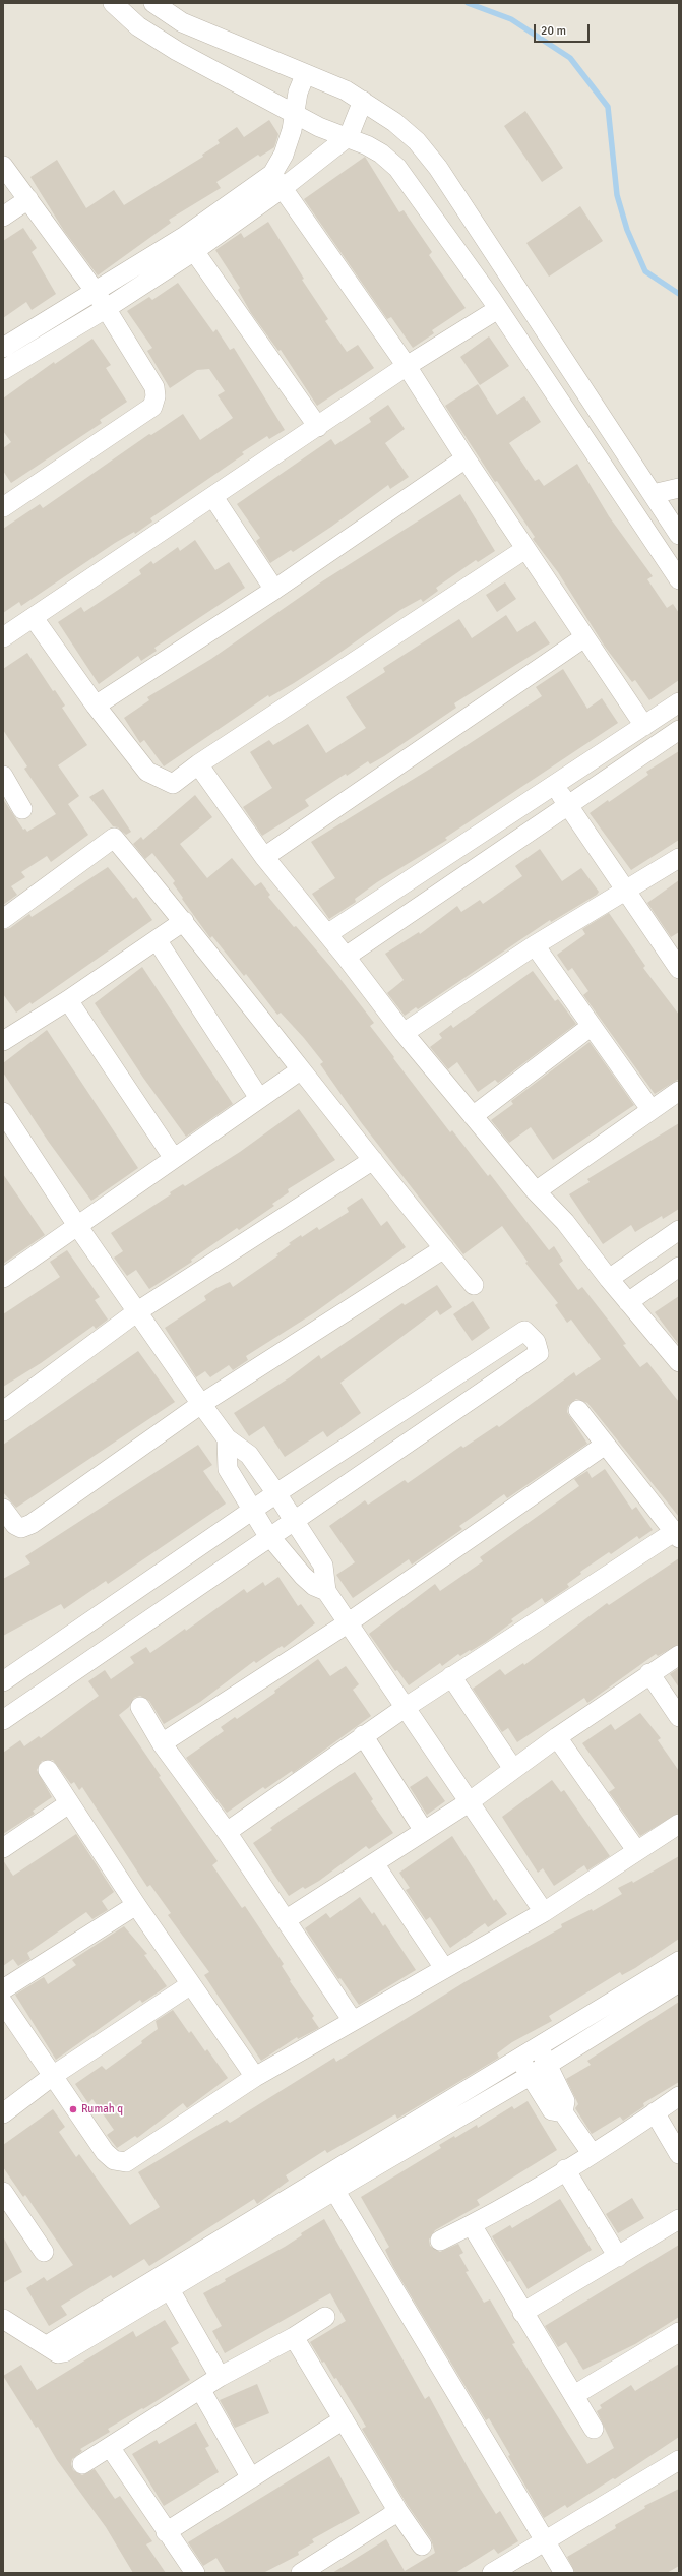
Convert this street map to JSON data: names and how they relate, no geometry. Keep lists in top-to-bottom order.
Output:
{
  "places": ["Rumah q"],
  "scale_bar": "20 m"
}
